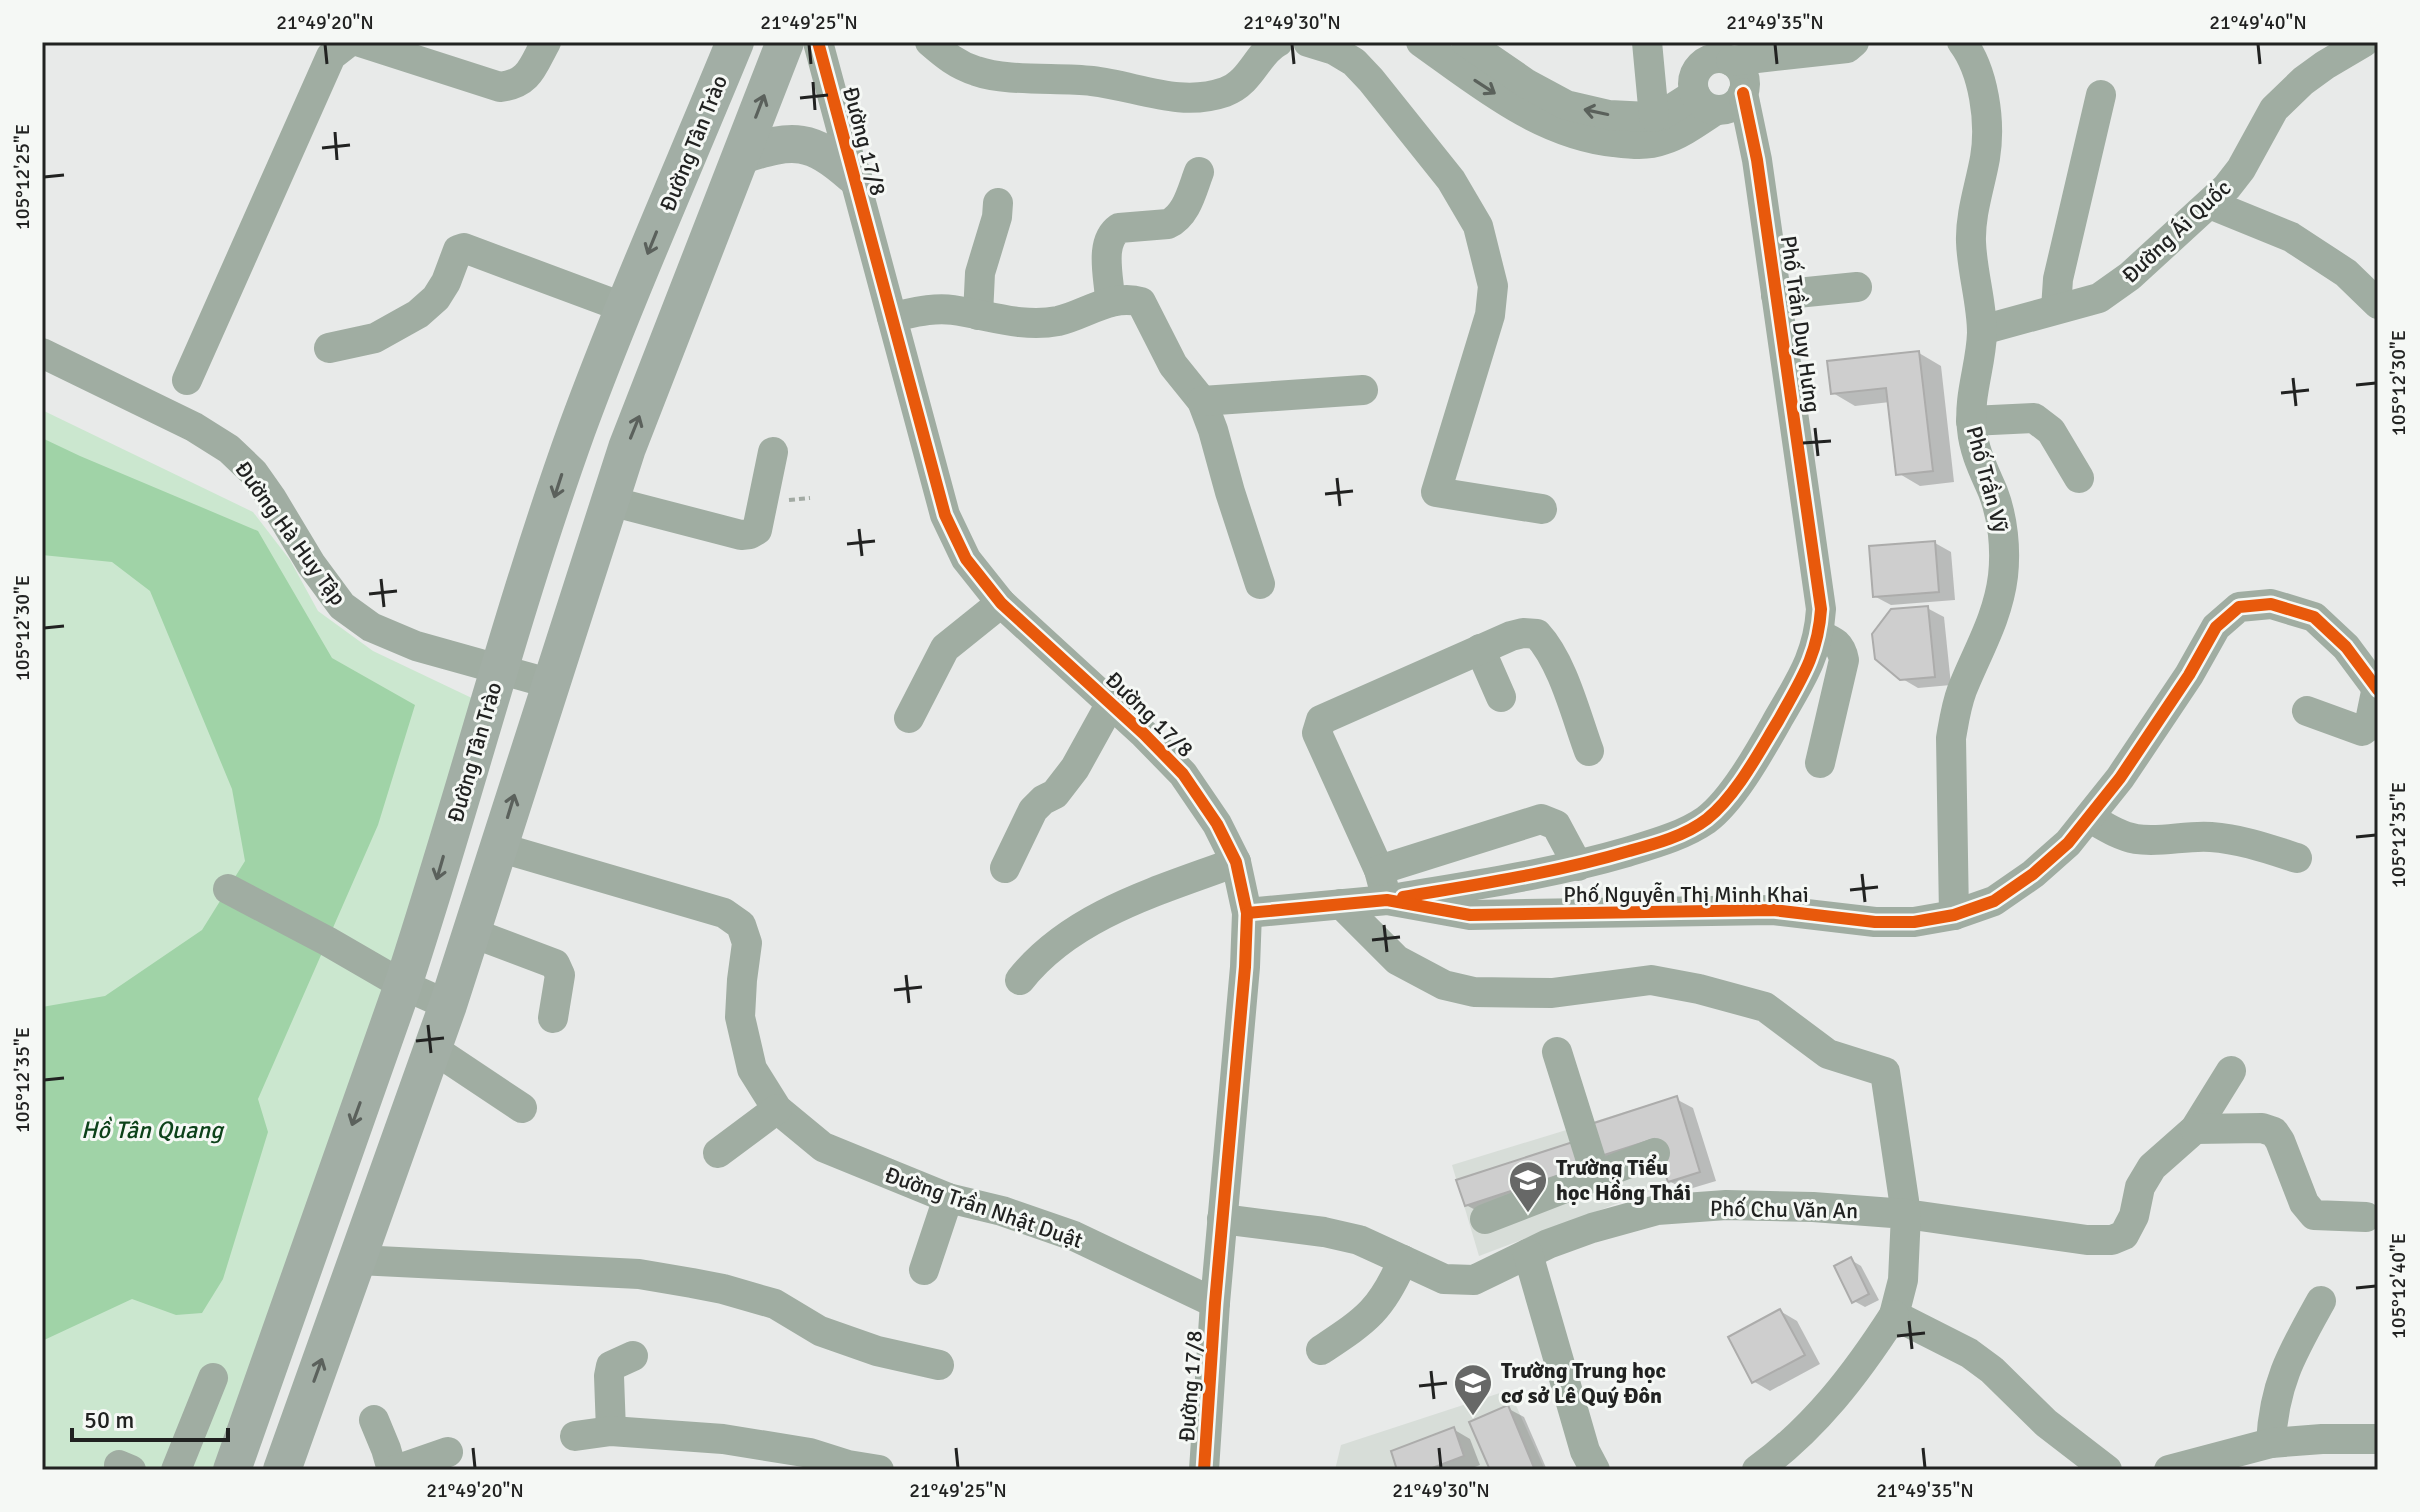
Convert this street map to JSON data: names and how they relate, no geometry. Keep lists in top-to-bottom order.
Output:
{
  "streets": {
    "main road": ["Đường Tân Trào"],
    "street": [
      "Đường 17/8",
      "Đường Ái Quốc",
      "Phố Trần Duy Hưng",
      "Phố Trần Vỹ",
      "Đường Hà Huy Tập",
      "Phố Nguyễn Thị Minh Khai",
      "Đường Trần Nhật Duật",
      "Phố Chu Văn An"
    ]
  },
  "crossings": [
    ["Đường 17/8", "Phố Nguyễn Thị Minh Khai"],
    ["Đường 17/8", "Đường Trần Nhật Duật"],
    ["Đường 17/8", "Phố Chu Văn An"],
    ["Đường Tân Trào", "Đường Hà Huy Tập"],
    ["Đường Ái Quốc", "Phố Trần Vỹ"],
    ["Phố Trần Duy Hưng", "Phố Nguyễn Thị Minh Khai"],
    ["Phố Trần Vỹ", "Phố Nguyễn Thị Minh Khai"]
  ],
  "water": ["Hồ Tân Quang"],
  "places": {
    "school or university": ["Trường Tiểu học Hồng Thái", "Trường Trung học cơ sở Lê Quý Đôn"]
  },
  "scale_bar": "50 m",
  "coordinates": [
    "21°49'20\"N",
    "21°49'25\"N",
    "21°49'30\"N",
    "21°49'35\"N",
    "21°49'40\"N",
    "105°12'25\"E",
    "105°12'30\"E",
    "105°12'35\"E",
    "105°12'40\"E"
  ]
}
